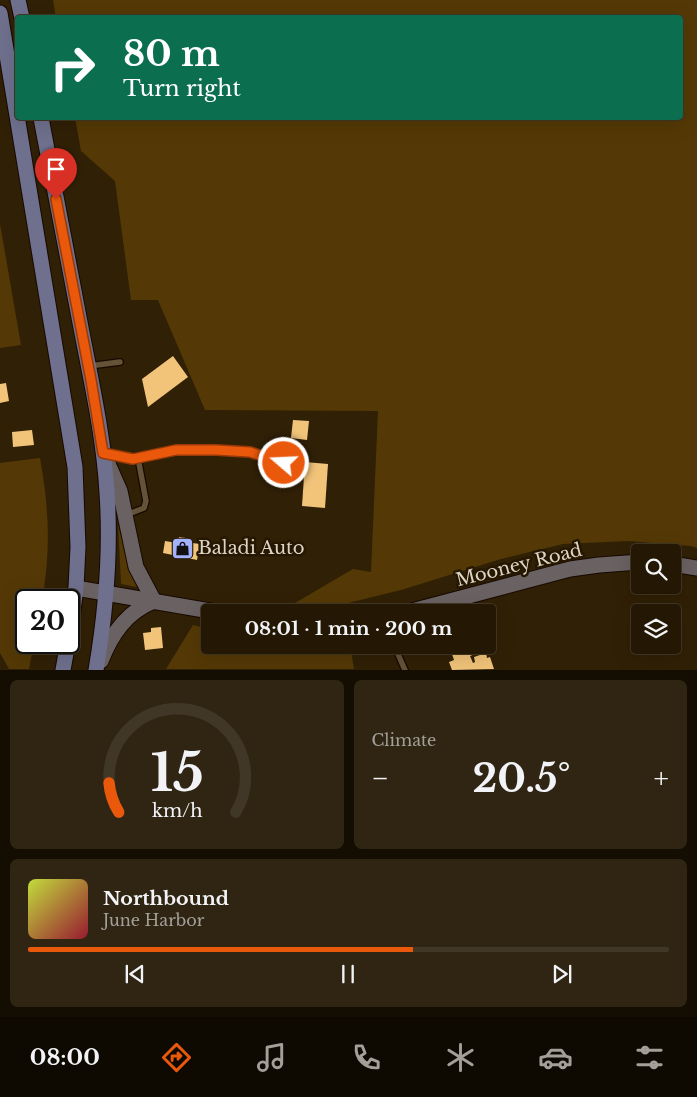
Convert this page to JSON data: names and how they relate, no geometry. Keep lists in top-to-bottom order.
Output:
{
  "streets": {
    "street": ["Mooney Road"]
  },
  "places": {
    "shop": ["Baladi Auto"]
  },
  "page": {
    "turn": ["80 m", "Turn right"],
    "limit": "20",
    "trip": "08:01 · 1 min · 200 m",
    "tile": "Climate",
    "heat": ["−", "20.5°", "+"],
    "song": ["Northbound", "June Harbor"],
    "tabs": "08:00",
    "gauge": ["15", "km/h"]
  }
}
